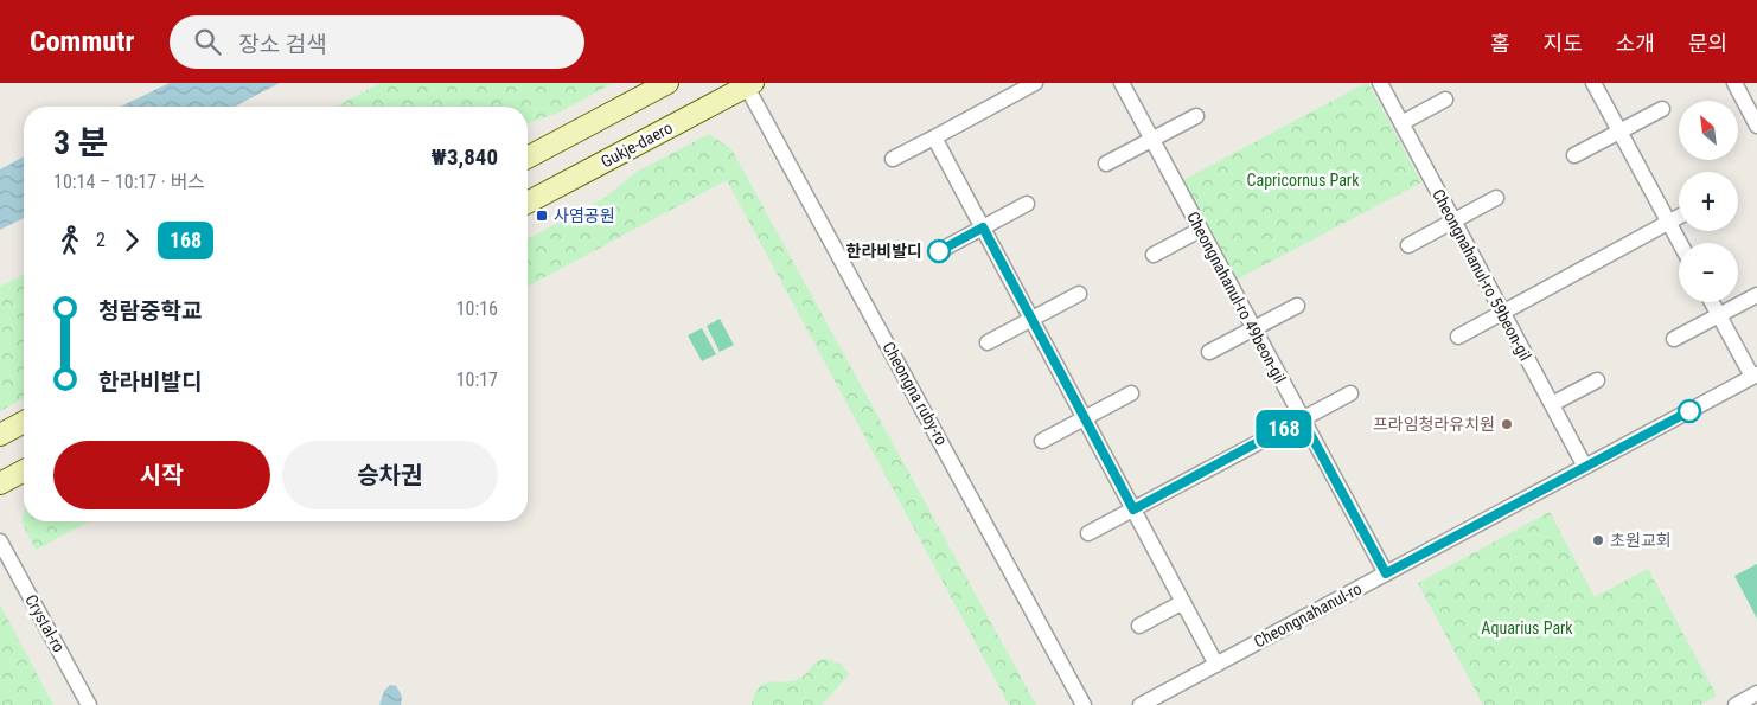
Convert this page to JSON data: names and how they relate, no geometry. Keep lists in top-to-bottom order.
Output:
{
  "streets": {
    "main road": ["Gukje-daero"],
    "street": [
      "Cheongnahanul-ro 59beon-gil",
      "Cheongnahanul-ro 49beon-gil",
      "Cheongna ruby-ro",
      "Cheongnahanul-ro",
      "Crystal-ro"
    ]
  },
  "crossings": [
    ["Gukje-daero", "Cheongna ruby-ro"],
    ["Cheongnahanul-ro 59beon-gil", "Cheongnahanul-ro"],
    ["Cheongnahanul-ro 49beon-gil", "Cheongnahanul-ro"]
  ],
  "parks": ["Capricornus Park", "Aquarius Park"],
  "places": {
    "transit": ["사염공원"],
    "other": ["한라비발디", "프라임청라유치원", "초원교회"]
  },
  "lines": ["bus line 168"],
  "north": "top left",
  "page": {
    "header": "Commutr",
    "search": "장소 검색",
    "nav": [
      "홈",
      "지도",
      "소개",
      "문의"
    ],
    "on_map": "168",
    "map_buttons": ["+", "−"],
    "heading": ["3 분", "10:14 – 10:17 · 버스", "₩3,840"],
    "legs": ["2", "168"],
    "list": [
      {
        "name": "청람중학교",
        "value": "10:16"
      },
      {
        "name": "한라비발디",
        "value": "10:17"
      }
    ],
    "buttons": ["시작", "승차권"]
  }
}
